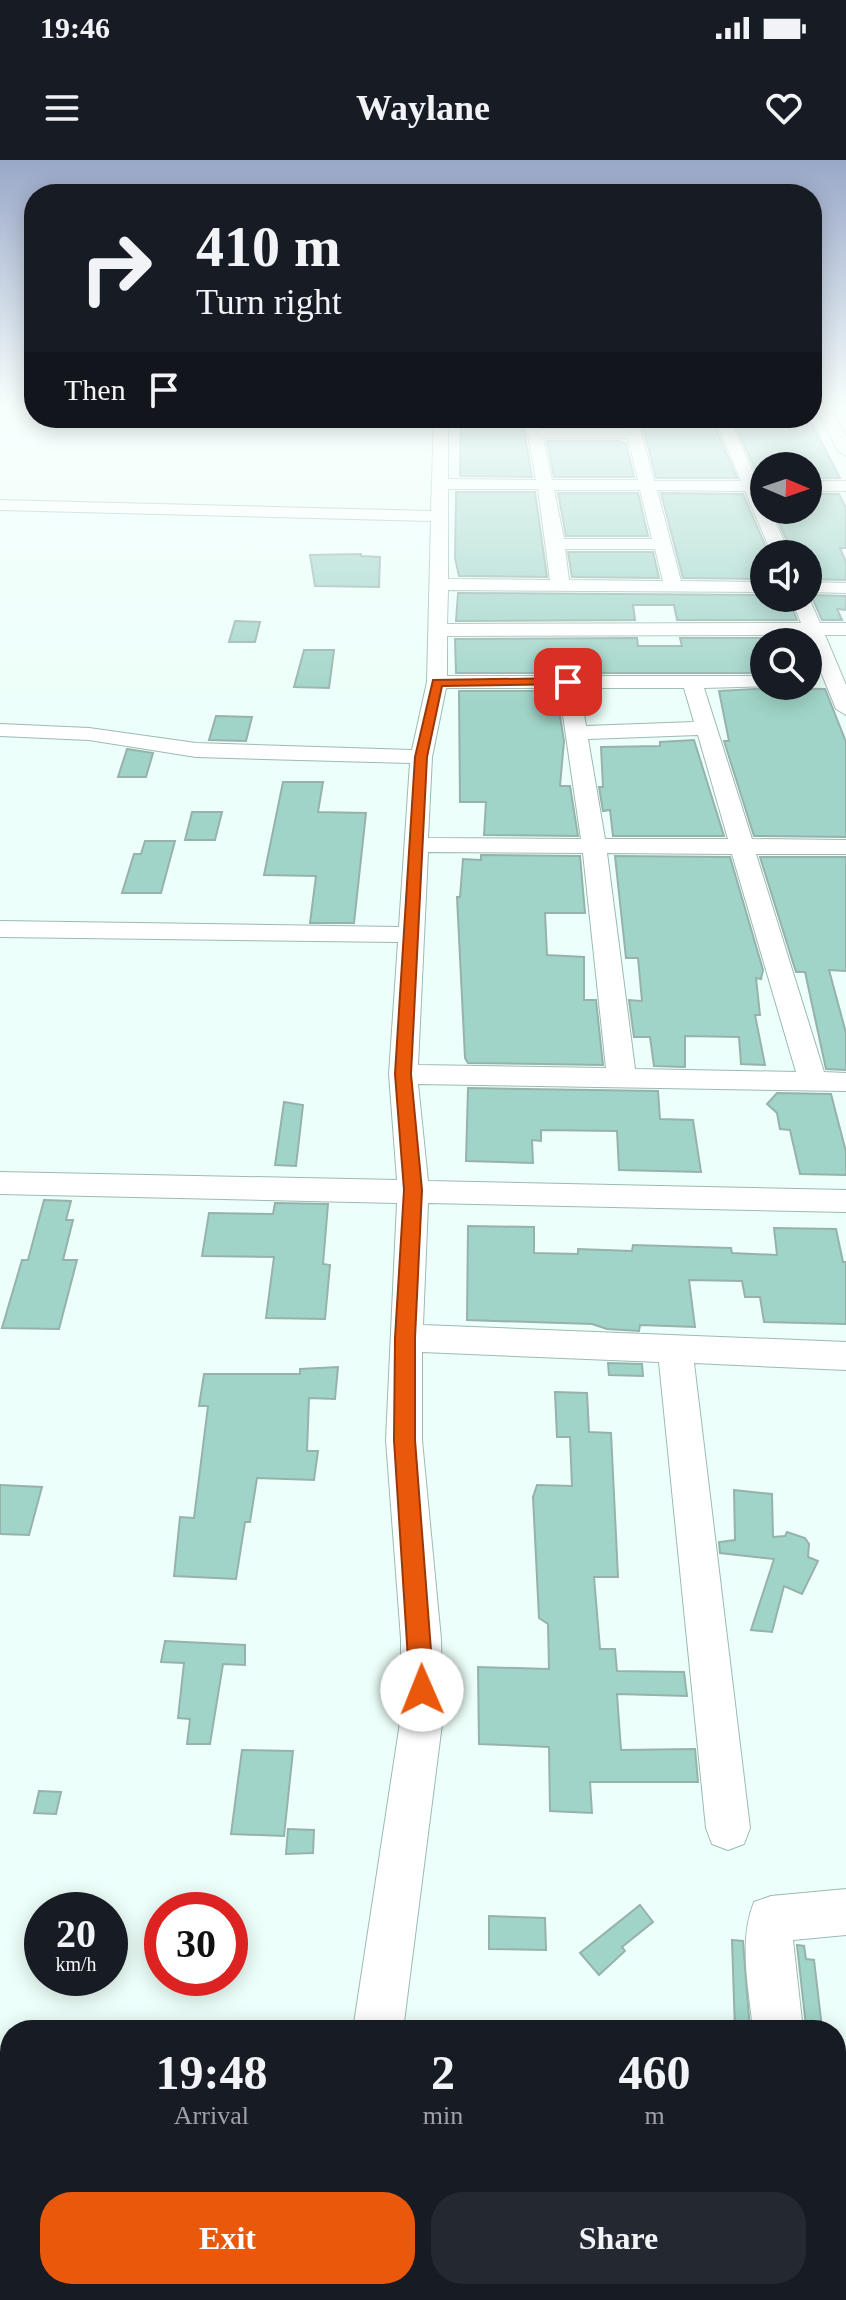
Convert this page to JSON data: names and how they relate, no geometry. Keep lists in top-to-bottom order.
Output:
{
  "north": "right",
  "page": {
    "status": "19:46",
    "header": "Waylane",
    "turn": ["410 m", "Turn right"],
    "then": "Then",
    "speed": "20 km/h",
    "limit": "30",
    "eta": [
      "19:48",
      "Arrival",
      "2",
      "min",
      "460",
      "m"
    ],
    "buttons": ["Exit", "Share"]
  }
}
